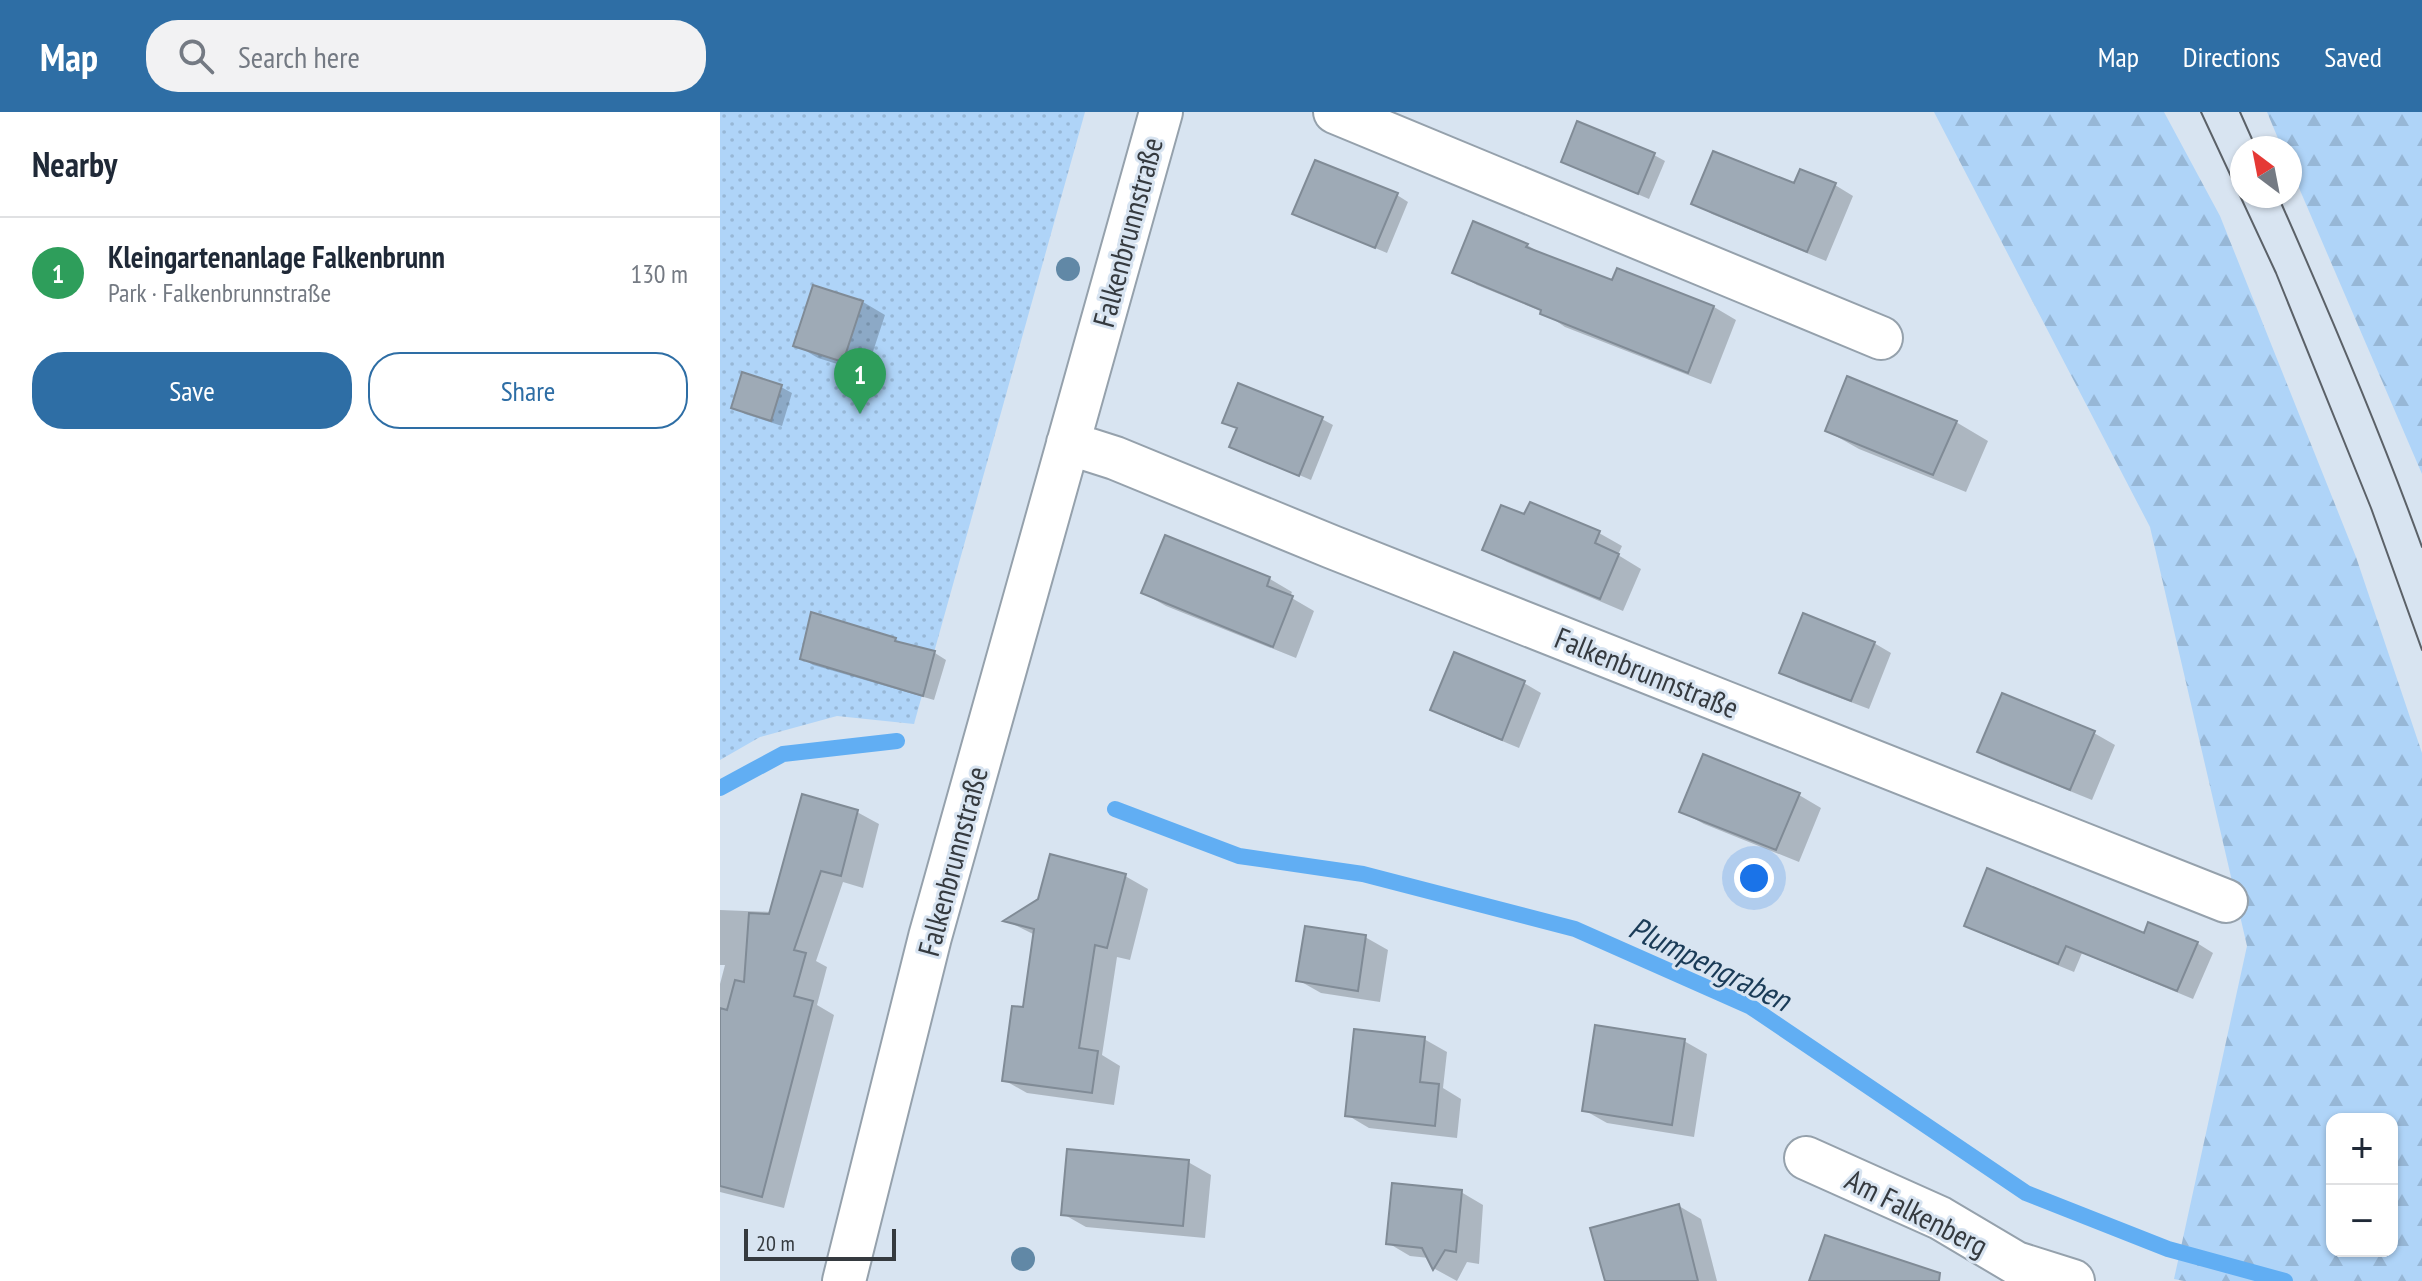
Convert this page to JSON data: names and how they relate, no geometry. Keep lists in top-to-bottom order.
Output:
{
  "streets": {
    "street": ["Falkenbrunnstraße", "Am Falkenberg"]
  },
  "water": ["Plumpengraben"],
  "scale_bar": "20 m",
  "north": "top left",
  "page": {
    "header": "Map",
    "search": "Search here",
    "nav": ["Map", "Directions", "Saved"],
    "heading": "Nearby",
    "list": [
      {
        "mark": "1",
        "name": "Kleingartenanlage Falkenbrunn",
        "note": "Park · Falkenbrunnstraße",
        "value": "130 m"
      }
    ],
    "buttons": ["Save", "Share"],
    "pins": "1",
    "map_buttons": ["+", "−"],
    "scale": "20 m"
  }
}
